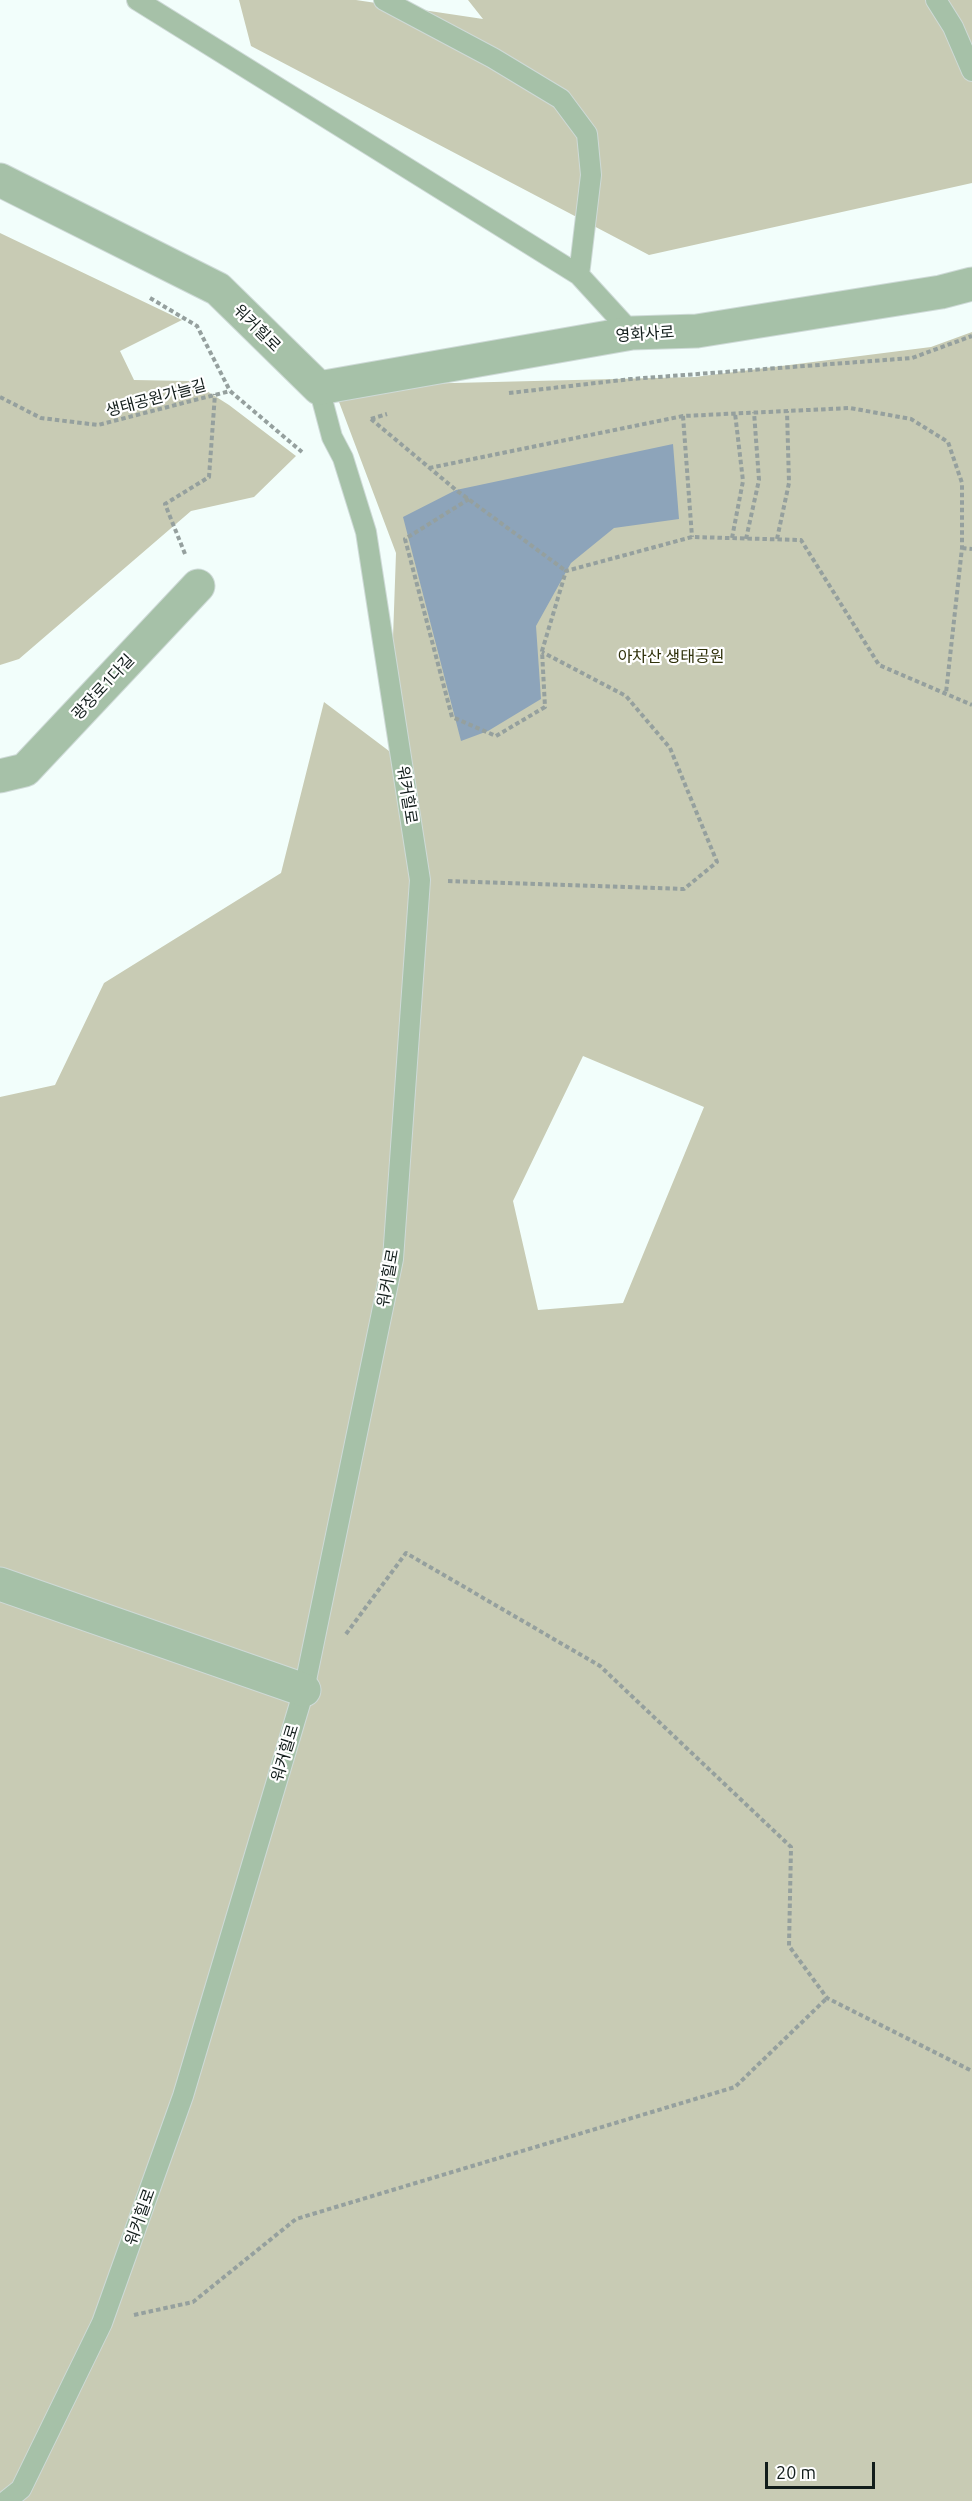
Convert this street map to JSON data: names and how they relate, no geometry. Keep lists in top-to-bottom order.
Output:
{
  "streets": {
    "street": ["워커힐로", "영화사로", "광장로1다길"],
    "path": ["생태공원가늘길"]
  },
  "crossings": [
    ["워커힐로", "영화사로"]
  ],
  "parks": ["아차산 생태공원"],
  "scale_bar": "20 m"
}
